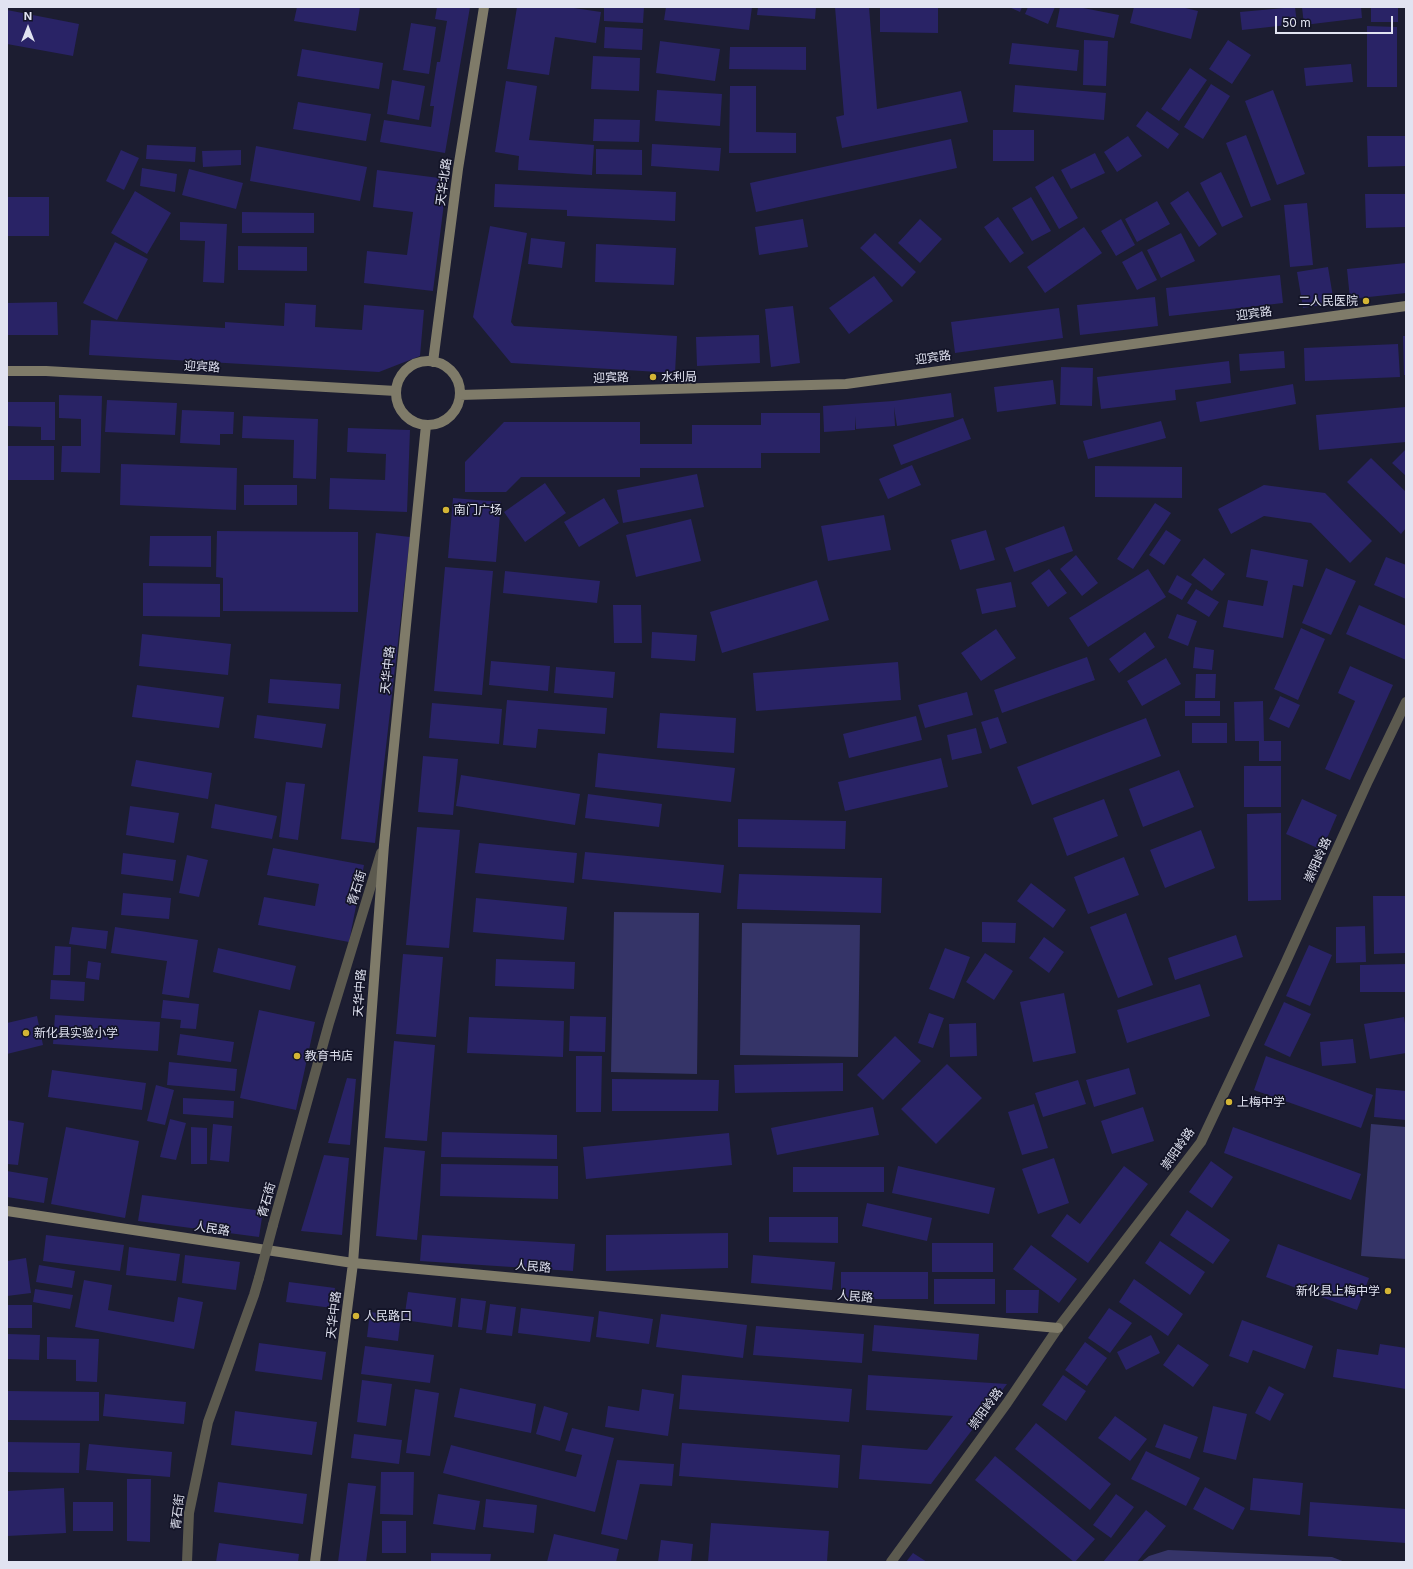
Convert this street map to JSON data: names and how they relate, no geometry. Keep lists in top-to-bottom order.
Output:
{
  "streets": {
    "street": [
      "天华北路",
      "迎宾路",
      "天华中路",
      "崇阳岭路",
      "青石街",
      "人民路"
    ]
  },
  "crossings": [
    ["天华北路", "迎宾路"],
    ["天华北路", "天华中路"],
    ["迎宾路", "天华中路"],
    ["天华中路", "青石街"],
    ["天华中路", "人民路"],
    ["崇阳岭路", "人民路"]
  ],
  "places": [
    "二人民医院",
    "水利局",
    "南门广场",
    "新化县实验小学",
    "教育书店",
    "上梅中学",
    "新化县上梅中学",
    "人民路口"
  ],
  "scale_bar": "50 m",
  "north": "top"
}
